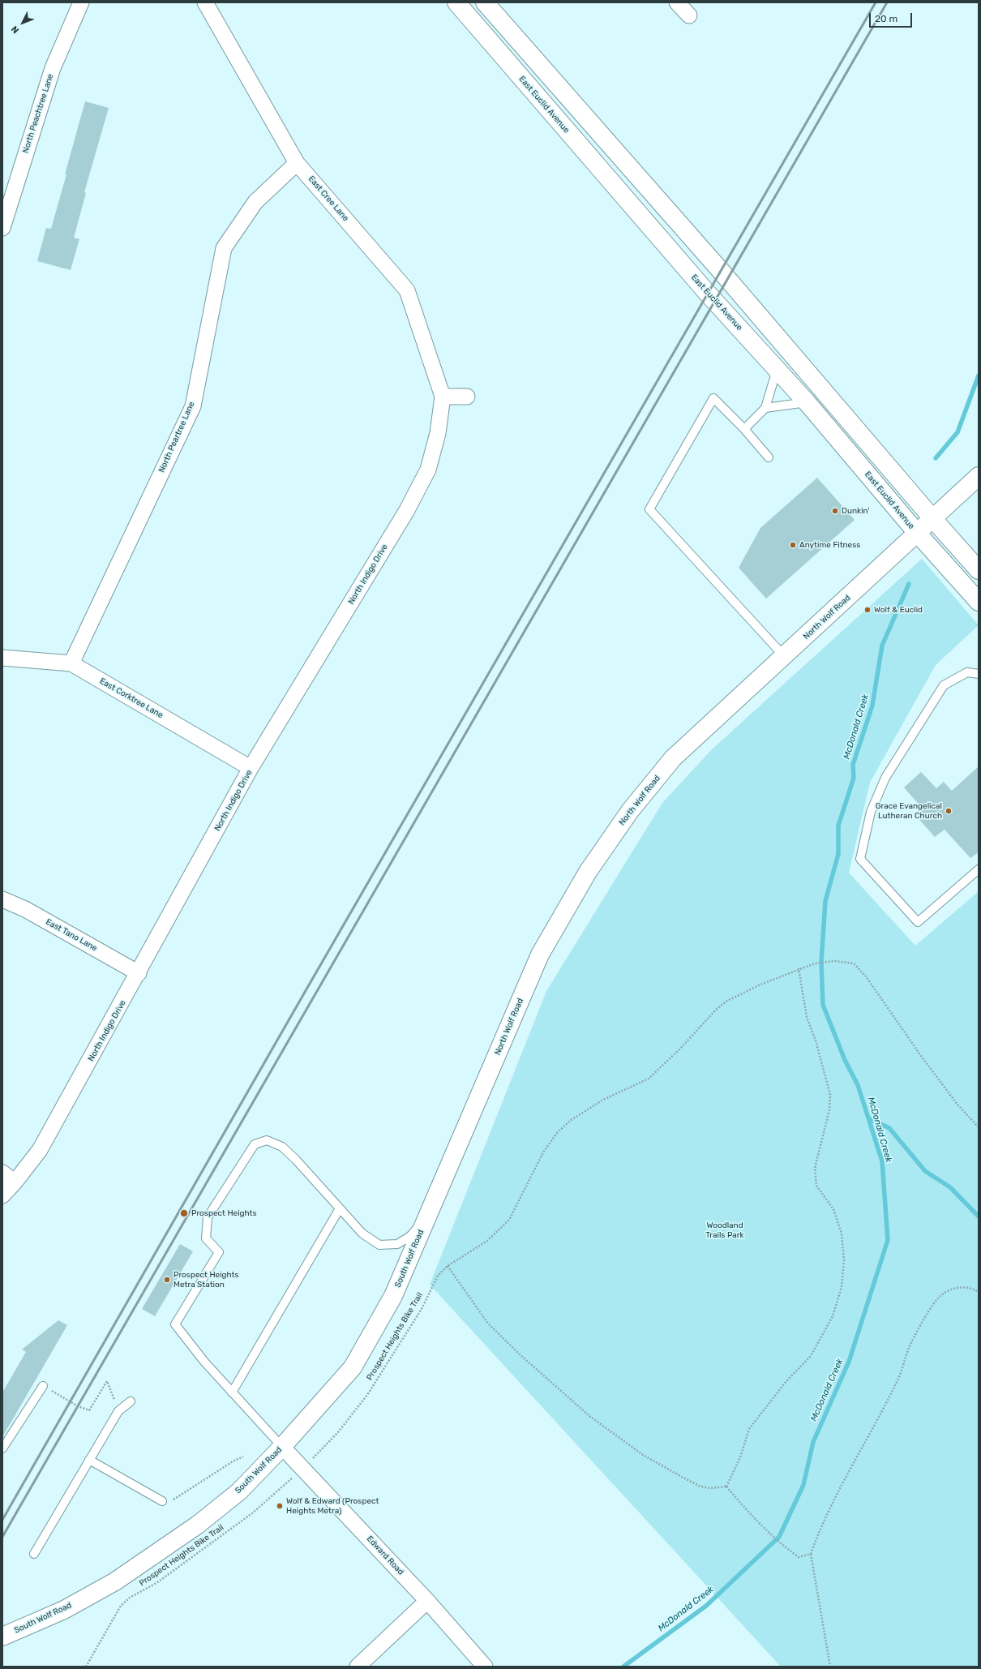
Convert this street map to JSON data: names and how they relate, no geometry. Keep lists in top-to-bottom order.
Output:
{
  "streets": {
    "main road": ["East Euclid Avenue", "North Wolf Road", "South Wolf Road"],
    "street": [
      "North Peachtree Lane",
      "East Cree Lane",
      "North Peartree Lane",
      "North Indigo Drive",
      "East Corktree Lane",
      "East Tano Lane",
      "Edward Road"
    ],
    "path": ["Prospect Heights Bike Trail"]
  },
  "crossings": [
    ["East Euclid Avenue", "North Wolf Road"],
    ["East Cree Lane", "North Peartree Lane"],
    ["East Cree Lane", "North Indigo Drive"],
    ["North Peartree Lane", "East Corktree Lane"],
    ["North Indigo Drive", "East Corktree Lane"],
    ["North Indigo Drive", "East Tano Lane"],
    ["North Wolf Road", "South Wolf Road"],
    ["South Wolf Road", "Edward Road"]
  ],
  "water": ["McDonald Creek"],
  "parks": ["Woodland Trails Park"],
  "places": [
    "Dunkin'",
    "Anytime Fitness",
    "Wolf & Euclid",
    "Grace Evangelical Lutheran Church",
    "Prospect Heights",
    "Prospect Heights Metra Station",
    "Wolf & Edward (Prospect Heights Metra)"
  ],
  "scale_bar": "20 m",
  "north": "bottom left"
}
